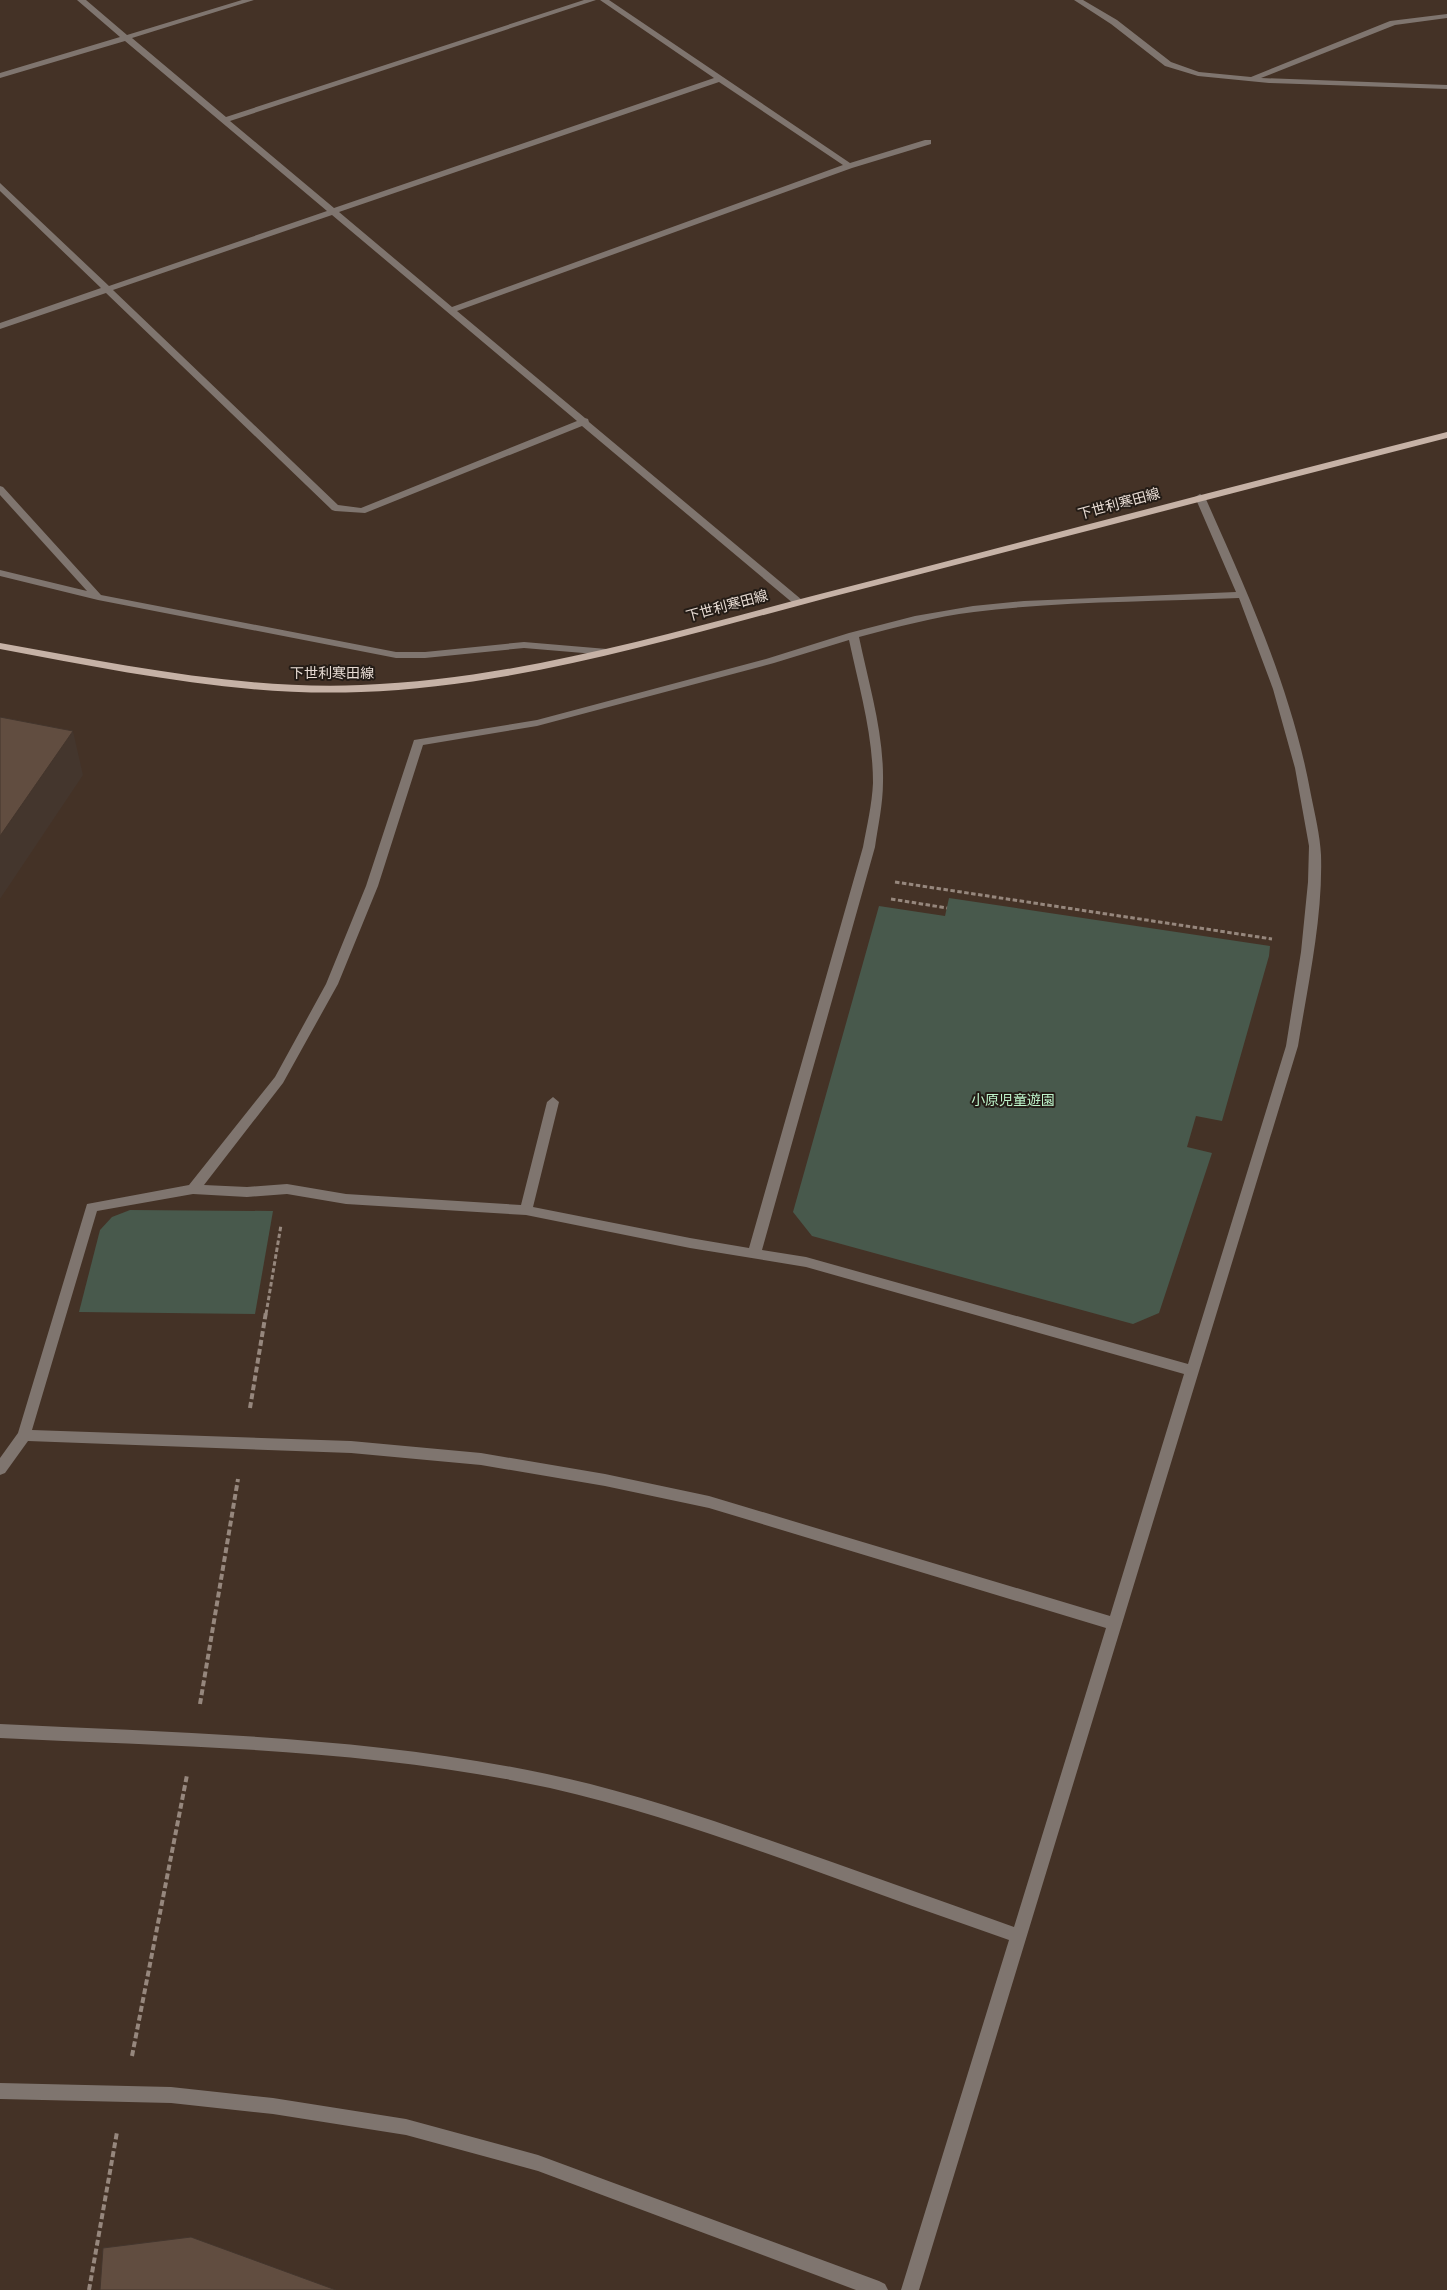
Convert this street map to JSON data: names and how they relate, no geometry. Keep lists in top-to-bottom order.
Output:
{
  "streets": {
    "main road": ["下世利寒田線"]
  },
  "parks": ["小原児童遊園"]
}
